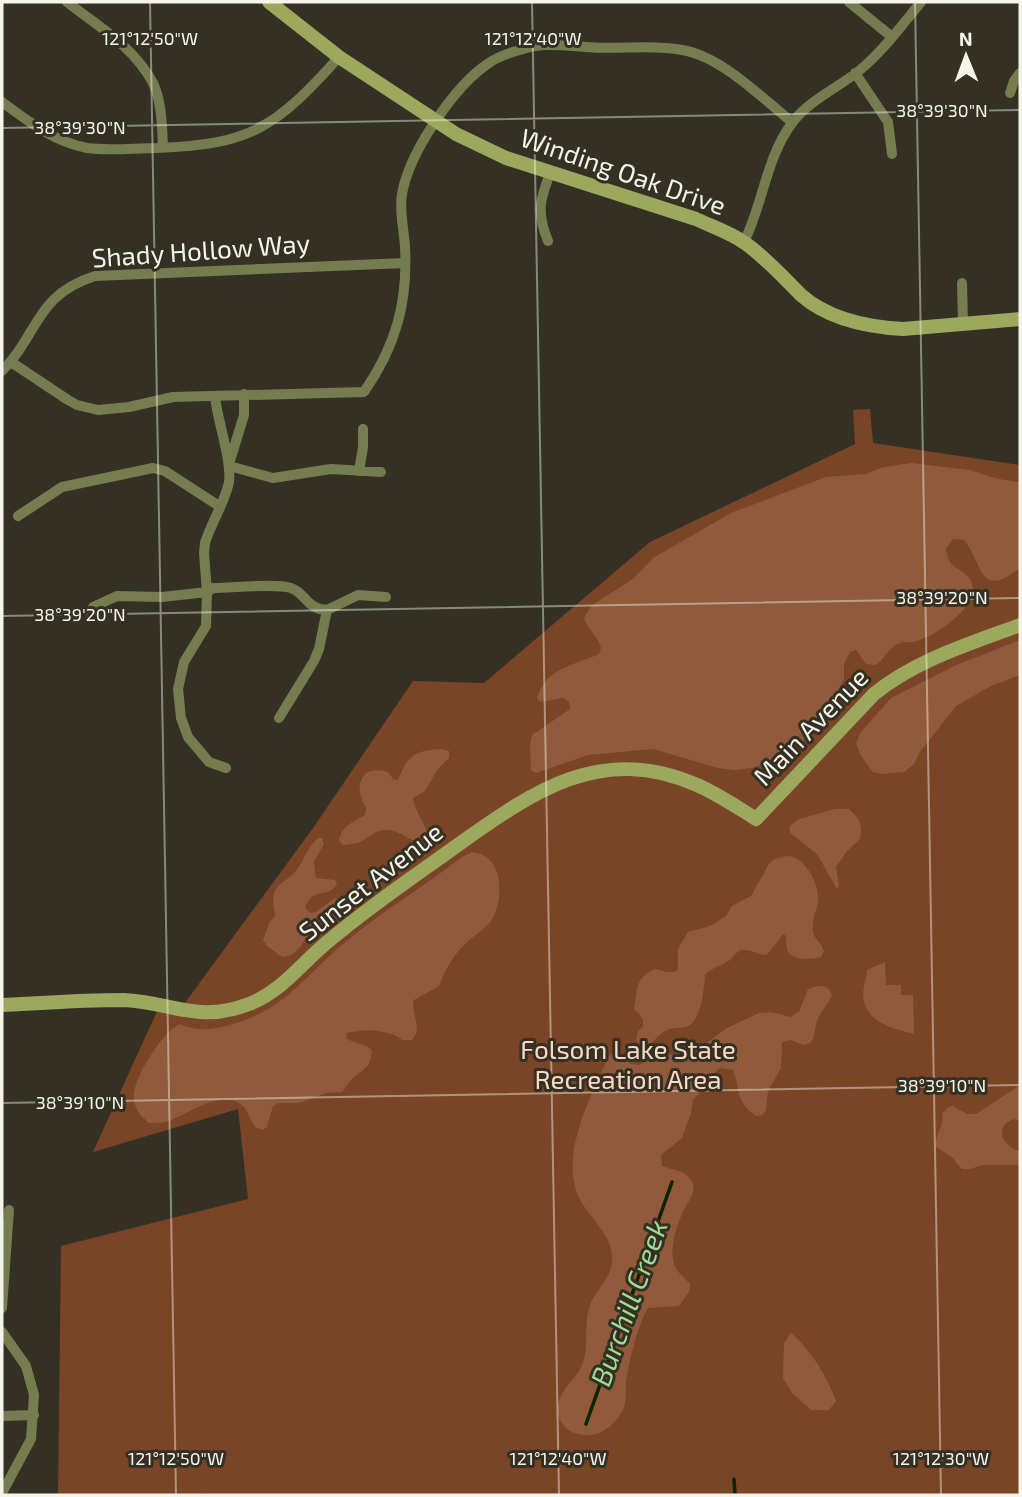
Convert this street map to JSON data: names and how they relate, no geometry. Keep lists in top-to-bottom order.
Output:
{
  "streets": {
    "street": [
      "Winding Oak Drive",
      "Shady Hollow Way",
      "Main Avenue",
      "Sunset Avenue"
    ]
  },
  "crossings": [
    ["Main Avenue", "Sunset Avenue"]
  ],
  "water": ["Burchill Creek"],
  "parks": ["Folsom Lake State Recreation Area"],
  "north": "top",
  "coordinates": [
    "121°12'50\"W",
    "121°12'40\"W",
    "38°39'30\"N",
    "38°39'20\"N",
    "38°39'10\"N",
    "121°12'30\"W"
  ]
}
